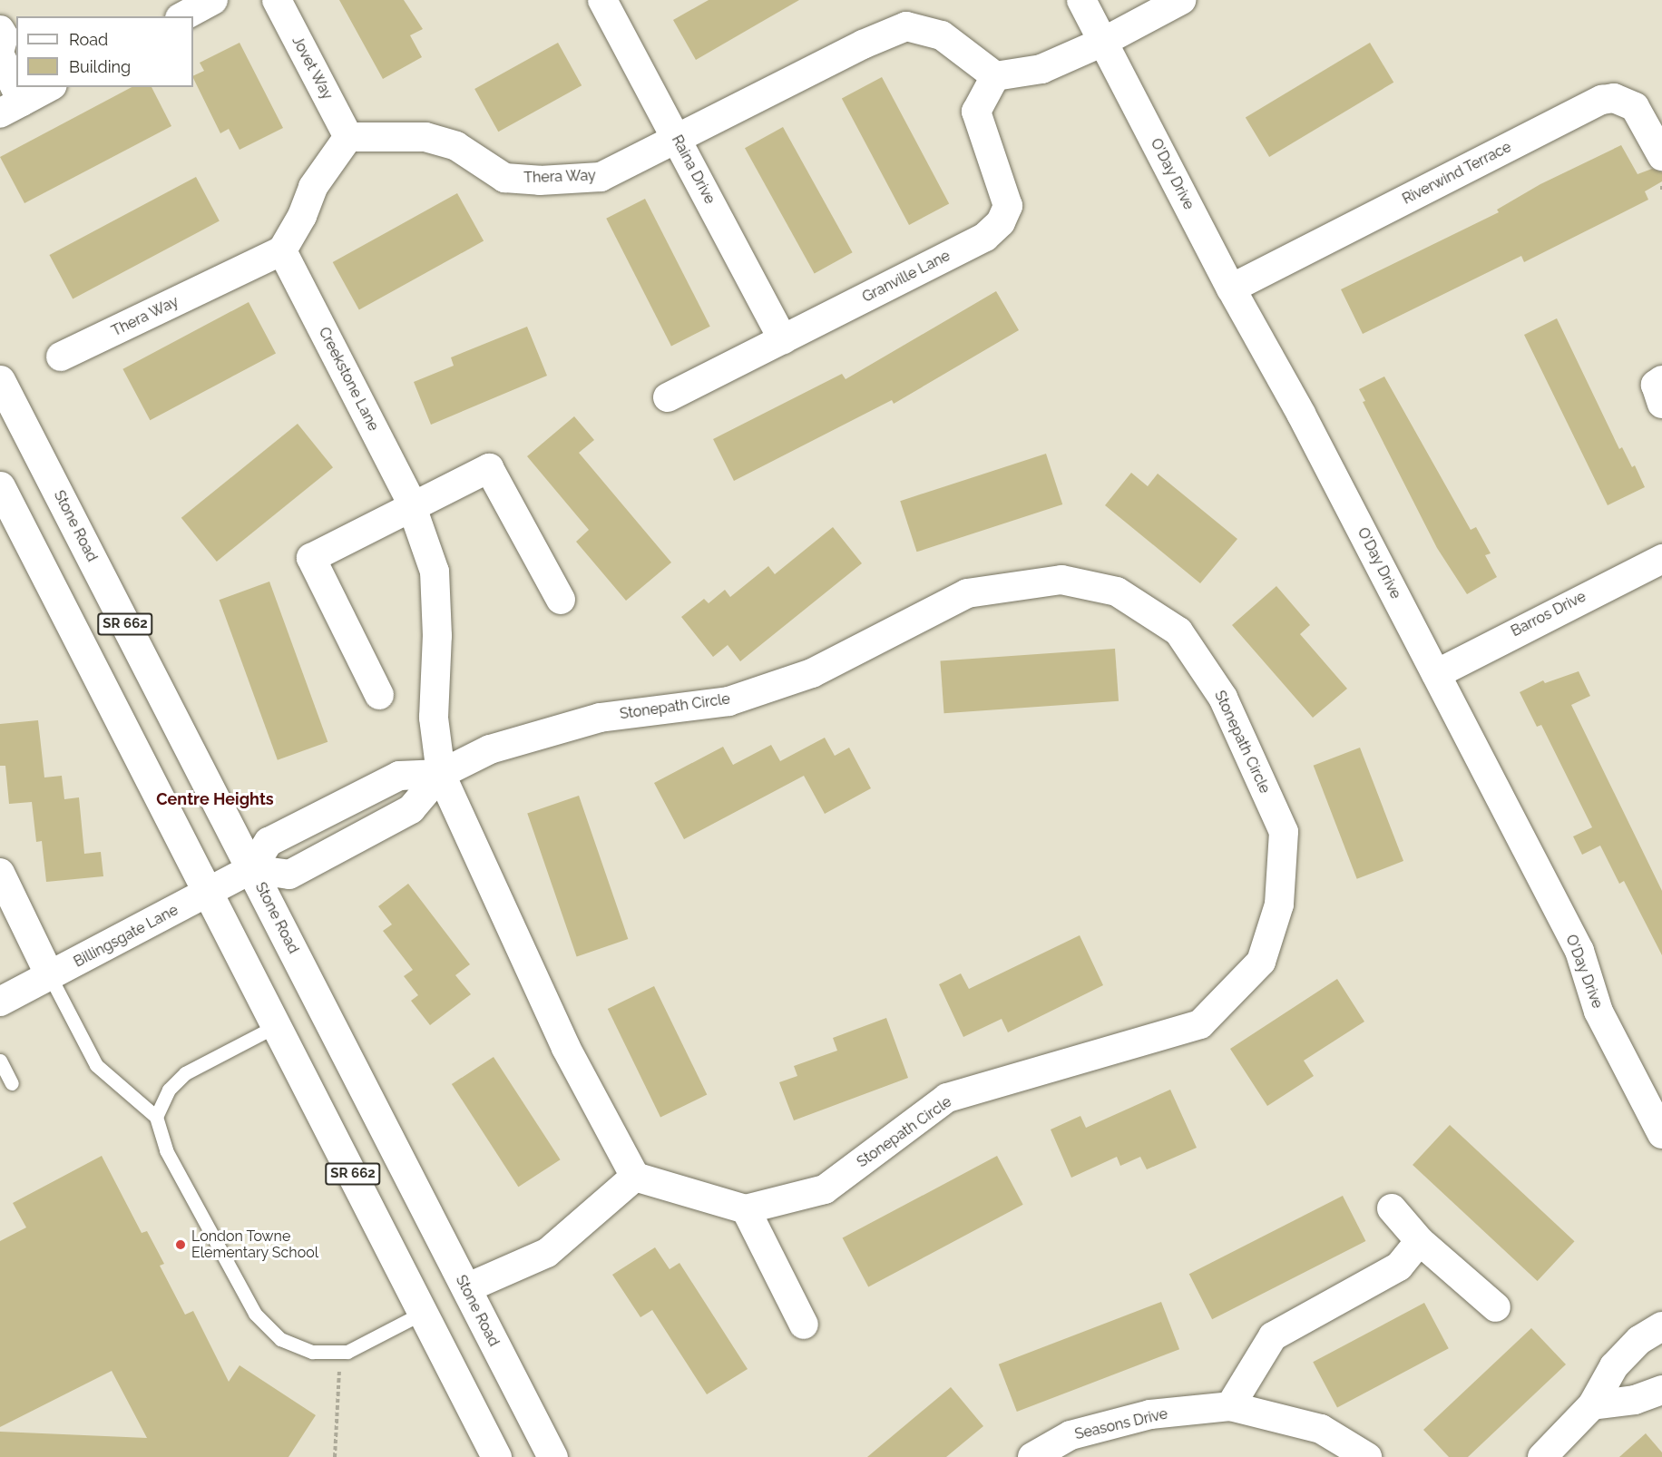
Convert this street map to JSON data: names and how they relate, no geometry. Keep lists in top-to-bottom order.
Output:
{
  "streets": {
    "main road": ["Stone Road", "SR 662"],
    "street": [
      "Jovet Way",
      "Raina Drive",
      "Riverwind Terrace",
      "O'Day Drive",
      "Thera Way",
      "Granville Lane",
      "Creekstone Lane",
      "Barros Drive",
      "Stonepath Circle",
      "Billingsgate Lane",
      "Seasons Drive"
    ]
  },
  "crossings": [
    ["Jovet Way", "Thera Way"],
    ["Raina Drive", "Thera Way"],
    ["Raina Drive", "Granville Lane"],
    ["Riverwind Terrace", "O'Day Drive"],
    ["O'Day Drive", "Barros Drive"],
    ["Thera Way", "Granville Lane"],
    ["Thera Way", "Creekstone Lane"],
    ["Creekstone Lane", "Stonepath Circle"],
    ["Stone Road", "Stonepath Circle"],
    ["Stone Road", "Billingsgate Lane"],
    ["SR 662", "Billingsgate Lane"],
    ["Stonepath Circle", "Billingsgate Lane"]
  ],
  "districts": ["Centre Heights"],
  "places": ["London Towne Elementary School"],
  "legend": ["Road", "Building"]
}
